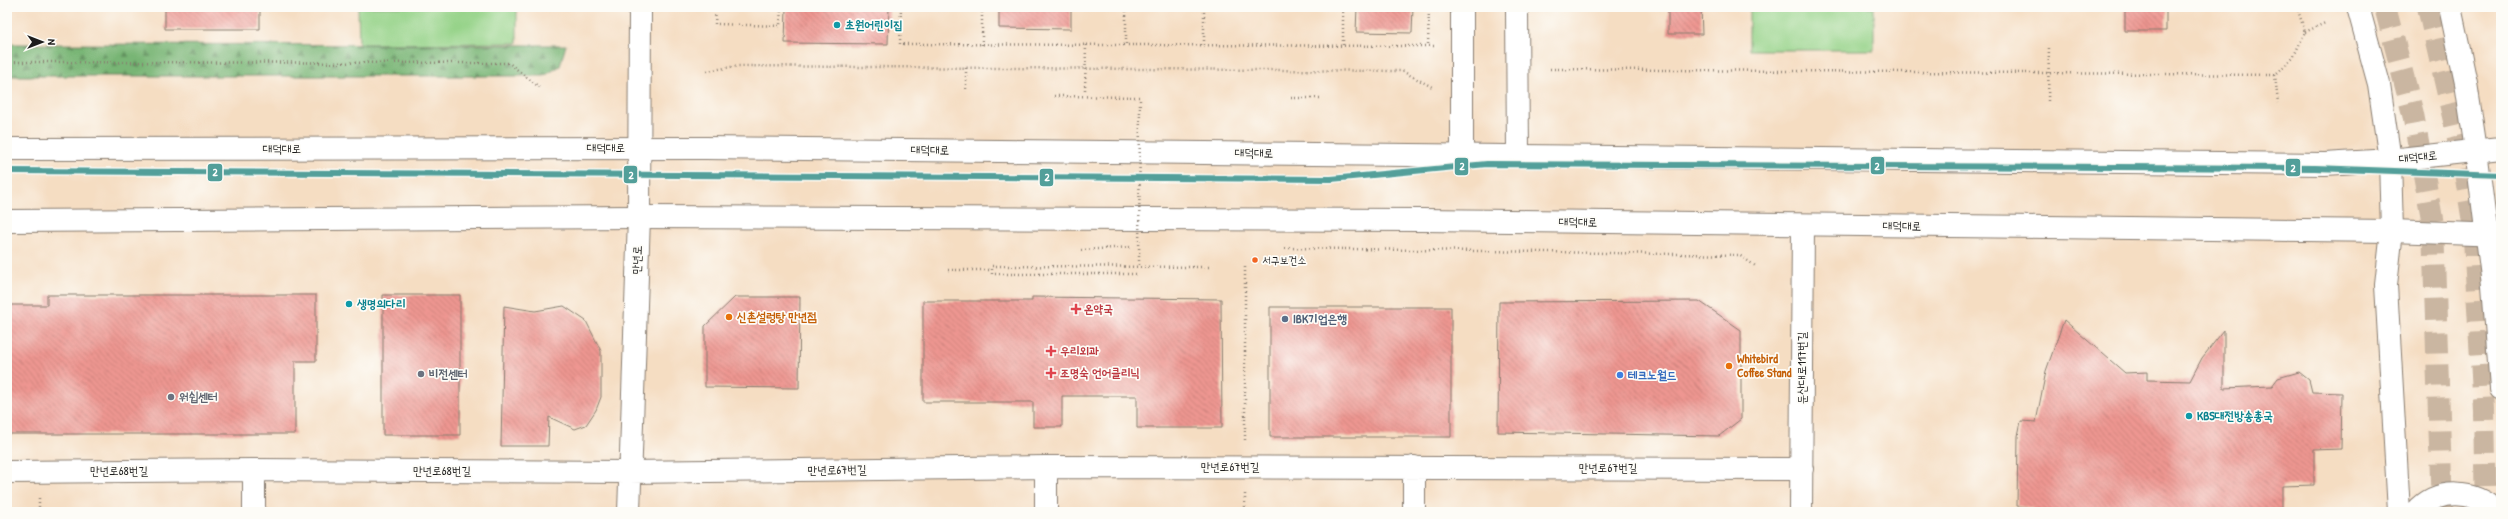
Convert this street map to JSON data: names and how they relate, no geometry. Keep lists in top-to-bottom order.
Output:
{
  "streets": {
    "main road": [
      "대덕대로",
      "만년로",
      "둔산대로117번길",
      "만년로67번길",
      "만년로68번길"
    ]
  },
  "crossings": [
    ["대덕대로", "만년로"],
    ["대덕대로", "둔산대로117번길"],
    ["만년로", "만년로67번길"],
    ["만년로", "만년로68번길"],
    ["둔산대로117번길", "만년로67번길"],
    ["만년로67번길", "만년로68번길"]
  ],
  "places": {
    "other": [
      "초원어린이집",
      "서구보건소",
      "생명의다리",
      "신촌설렁탕 만년점",
      "IBK기업은행",
      "Whitebird Coffee Stand",
      "비전센터",
      "테크노월드",
      "워쉽센터",
      "KBS대전방송총국"
    ],
    "health": ["온약국", "우리외과", "조명숙 언어클리닉"]
  },
  "lines": ["transit line 2"],
  "north": "right"
}
